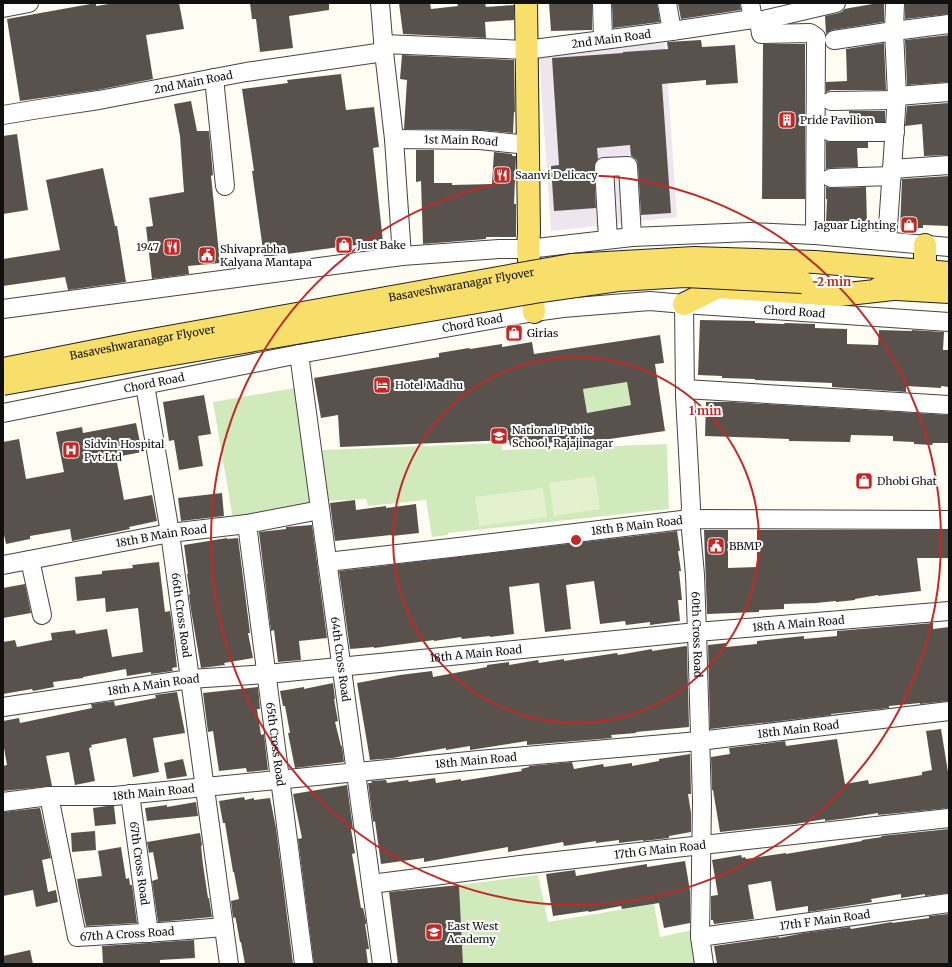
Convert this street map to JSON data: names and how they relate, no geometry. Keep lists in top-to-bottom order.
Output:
{
  "streets": {
    "main road": ["Basaveshwaranagar Flyover"],
    "street": [
      "2nd Main Road",
      "1st Main Road",
      "Chord Road",
      "18th B Main Road",
      "66th Cross Road",
      "18th A Main Road",
      "60th Cross Road",
      "64th Cross Road",
      "18th Main Road",
      "65th Cross Road",
      "17th G Main Road",
      "67th Cross Road",
      "17th F Main Road",
      "67th A Cross Road"
    ]
  },
  "crossings": [
    ["Chord Road", "66th Cross Road"],
    ["Chord Road", "60th Cross Road"],
    ["Chord Road", "64th Cross Road"],
    ["18th B Main Road", "66th Cross Road"],
    ["18th B Main Road", "60th Cross Road"],
    ["18th B Main Road", "64th Cross Road"],
    ["18th B Main Road", "65th Cross Road"],
    ["66th Cross Road", "18th A Main Road"],
    ["66th Cross Road", "18th Main Road"],
    ["66th Cross Road", "67th A Cross Road"],
    ["18th A Main Road", "60th Cross Road"],
    ["18th A Main Road", "64th Cross Road"],
    ["18th A Main Road", "65th Cross Road"],
    ["60th Cross Road", "18th Main Road"],
    ["60th Cross Road", "17th G Main Road"],
    ["60th Cross Road", "17th F Main Road"],
    ["64th Cross Road", "18th Main Road"],
    ["64th Cross Road", "17th G Main Road"],
    ["18th Main Road", "65th Cross Road"],
    ["18th Main Road", "67th Cross Road"],
    ["18th Main Road", "67th A Cross Road"],
    ["67th Cross Road", "67th A Cross Road"]
  ],
  "places": {
    "building": ["Pride Pavilion"],
    "restaurant": ["Saanvi Delicacy", "1947"],
    "shop": [
      "Jaguar Lighting",
      "Just Bake",
      "Girias",
      "Dhobi Ghat"
    ],
    "public building": ["Shivaprabha Kalyana Mantapa", "BBMP"],
    "hotel": ["Hotel Madhu"],
    "school or university": ["National Public School, Rajajinagar", "East West Academy"],
    "hospital": ["Sidvin Hospital Pvt Ltd"]
  },
  "rings": ["2 min", "1 min"]
}
